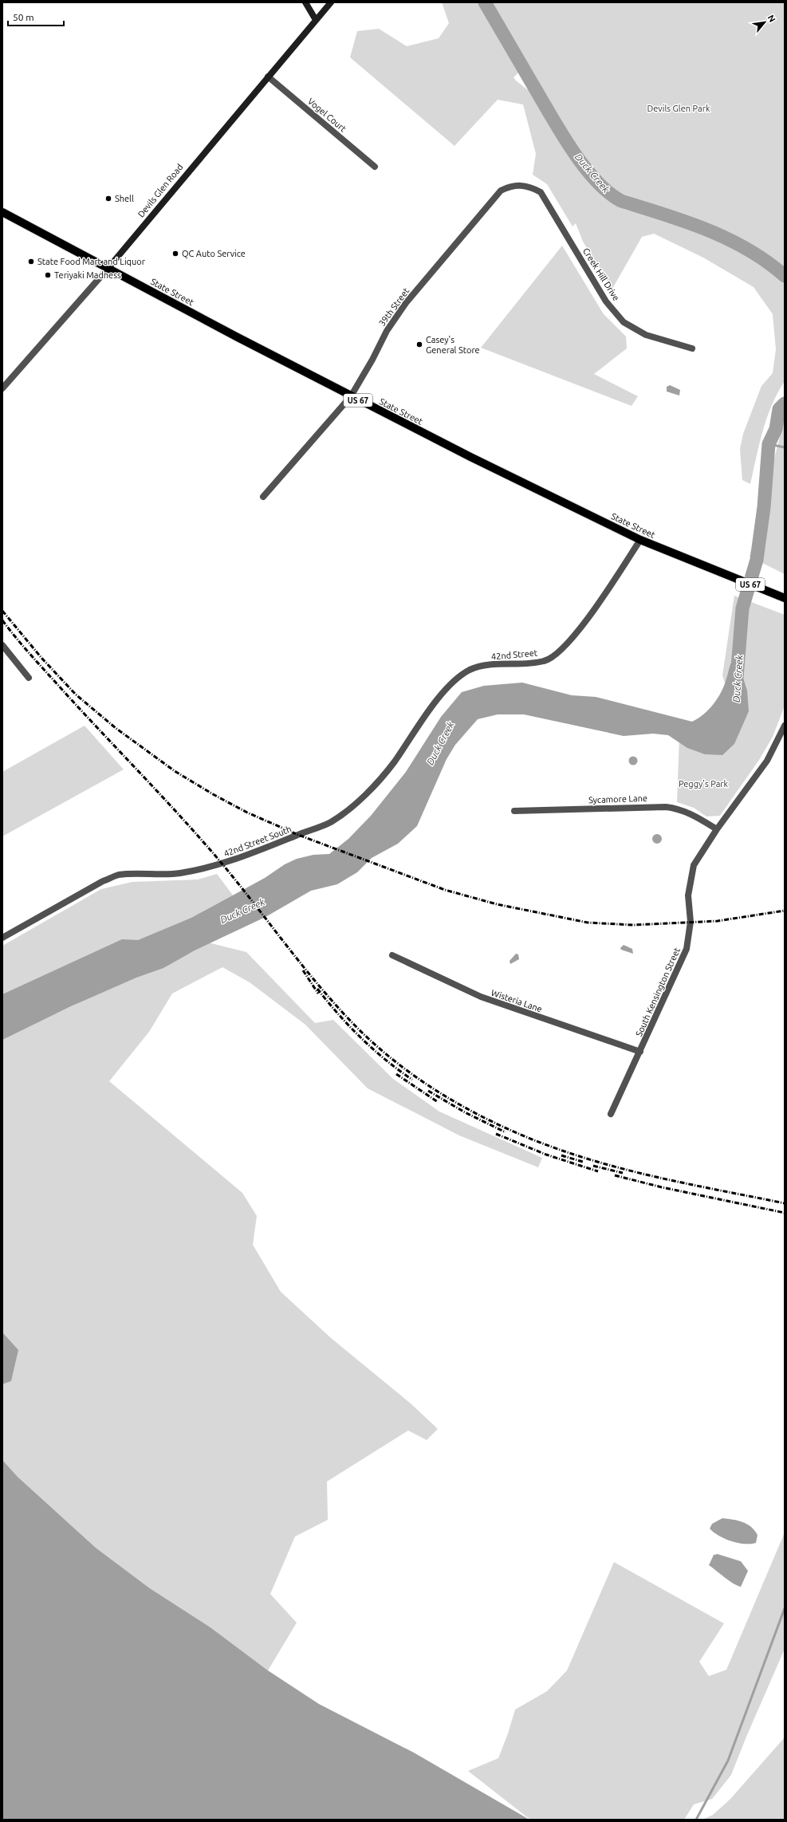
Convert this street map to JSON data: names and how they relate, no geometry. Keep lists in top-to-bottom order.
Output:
{
  "streets": {
    "main road": ["Devils Glen Road", "State Street", "US 67"],
    "street": [
      "Vogel Court",
      "Creek Hill Drive",
      "39th Street",
      "42nd Street",
      "Sycamore Lane",
      "42nd Street South",
      "South Kensington Street",
      "Wisteria Lane"
    ]
  },
  "crossings": [
    ["Vogel Court", "Devils Glen Road"],
    ["Devils Glen Road", "State Street"],
    ["Creek Hill Drive", "39th Street"],
    ["State Street", "39th Street"],
    ["State Street", "42nd Street"],
    ["42nd Street", "42nd Street South"],
    ["Sycamore Lane", "South Kensington Street"],
    ["South Kensington Street", "Wisteria Lane"]
  ],
  "water": ["Duck Creek"],
  "parks": ["Devils Glen Park", "Peggy's Park"],
  "places": [
    "Shell",
    "QC Auto Service",
    "State Food Mart and Liquor",
    "Teriyaki Madness",
    "Casey's General Store"
  ],
  "scale_bar": "50 m",
  "north": "top right"
}
